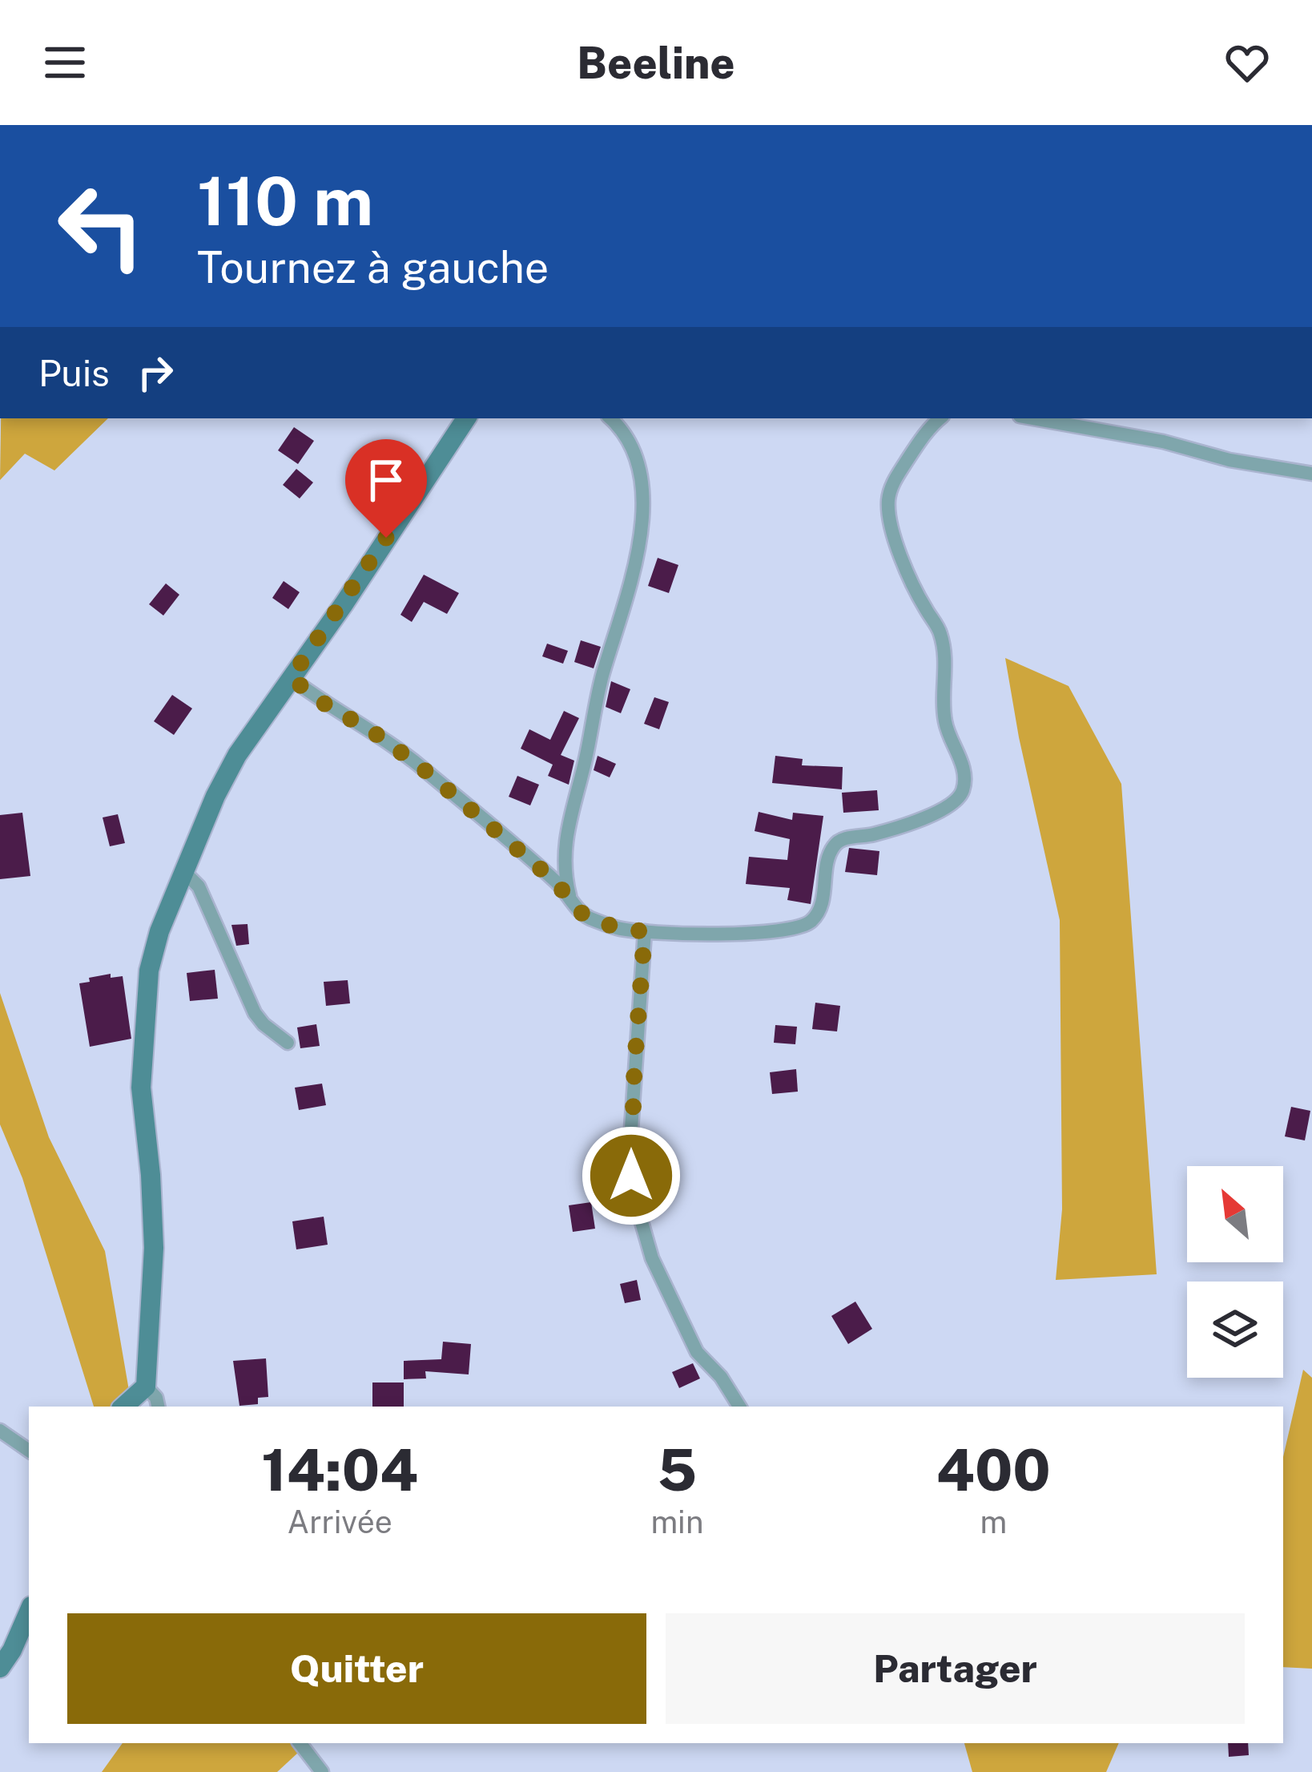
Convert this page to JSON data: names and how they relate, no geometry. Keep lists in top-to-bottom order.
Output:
{
  "north": "top left",
  "page": {
    "header": "Beeline",
    "turn": ["110 m", "Tournez à gauche"],
    "then": "Puis",
    "eta": [
      "14:04",
      "Arrivée",
      "5",
      "min",
      "400",
      "m"
    ],
    "buttons": ["Quitter", "Partager"]
  }
}
